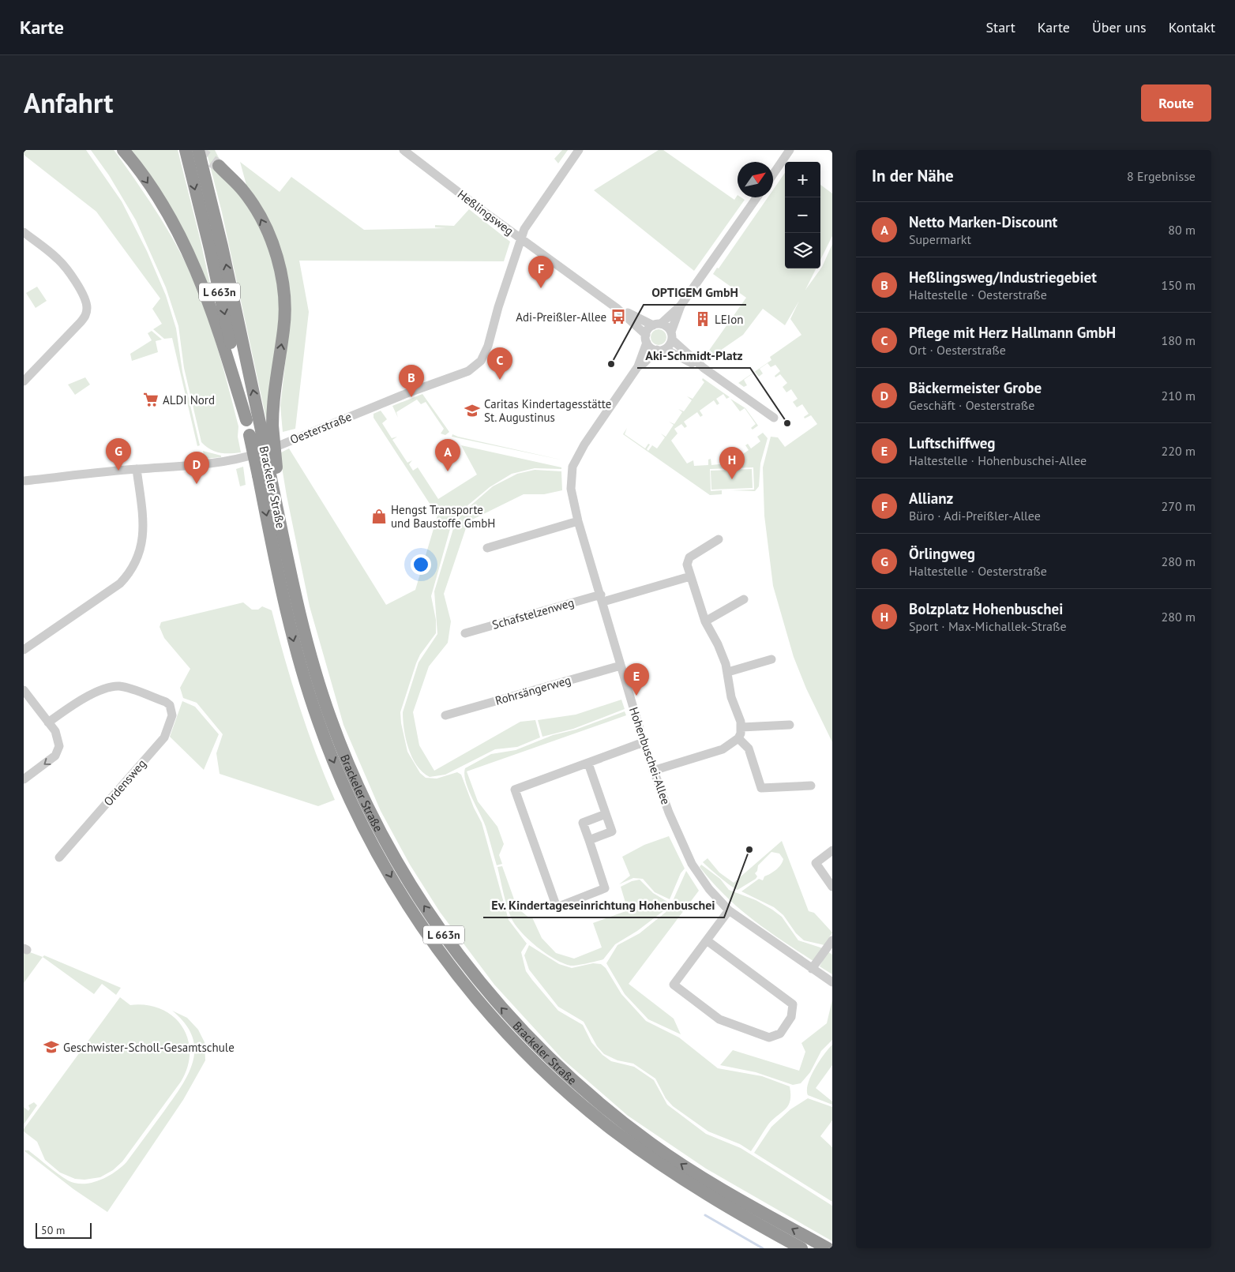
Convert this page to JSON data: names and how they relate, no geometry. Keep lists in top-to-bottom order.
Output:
{
  "streets": {
    "highway": ["L 663n", "Brackeler Straße"],
    "street": [
      "Heßlingsweg",
      "Oesterstraße",
      "Schafstelzenweg",
      "Rohrsängerweg",
      "Hohenbuschei-Allee",
      "Ordensweg"
    ]
  },
  "crossings": [
    ["Heßlingsweg", "Oesterstraße"],
    ["Schafstelzenweg", "Hohenbuschei-Allee"],
    ["Rohrsängerweg", "Hohenbuschei-Allee"]
  ],
  "places": {
    "bus stop": ["Adi-Preißler-Allee"],
    "building": ["LEIon"],
    "other": ["OPTIGEM GmbH", "Aki-Schmidt-Platz", "Ev. Kindertageseinrichtung Hohenbuschei"],
    "supermarket": ["ALDI Nord"],
    "school or university": ["Caritas Kindertagesstätte St. Augustinus", "Geschwister-Scholl-Gesamtschule"],
    "shop": ["Hengst Transporte und Baustoffe GmbH"]
  },
  "scale_bar": "50 m",
  "north": "top right",
  "page": {
    "header": "Karte",
    "nav": [
      "Start",
      "Karte",
      "Über uns",
      "Kontakt"
    ],
    "title": "Anfahrt",
    "buttons": "Route",
    "heading": ["In der Nähe", "8 Ergebnisse"],
    "map_buttons": ["+", "−"],
    "list": [
      {
        "mark": "A",
        "name": "Netto Marken-Discount",
        "note": "Supermarkt",
        "value": "80 m"
      },
      {
        "mark": "B",
        "name": "Heßlingsweg/Industriegebiet",
        "note": "Haltestelle · Oesterstraße",
        "value": "150 m"
      },
      {
        "mark": "C",
        "name": "Pflege mit Herz Hallmann GmbH",
        "note": "Ort · Oesterstraße",
        "value": "180 m"
      },
      {
        "mark": "D",
        "name": "Bäckermeister Grobe",
        "note": "Geschäft · Oesterstraße",
        "value": "210 m"
      },
      {
        "mark": "E",
        "name": "Luftschiffweg",
        "note": "Haltestelle · Hohenbuschei-Allee",
        "value": "220 m"
      },
      {
        "mark": "F",
        "name": "Allianz",
        "note": "Büro · Adi-Preißler-Allee",
        "value": "270 m"
      },
      {
        "mark": "G",
        "name": "Örlingweg",
        "note": "Haltestelle · Oesterstraße",
        "value": "280 m"
      },
      {
        "mark": "H",
        "name": "Bolzplatz Hohenbuschei",
        "note": "Sport · Max-Michallek-Straße",
        "value": "280 m"
      }
    ],
    "pins": [
      "F",
      "C",
      "B",
      "G",
      "A",
      "H",
      "D",
      "E"
    ],
    "scale": "50 m"
  }
}
